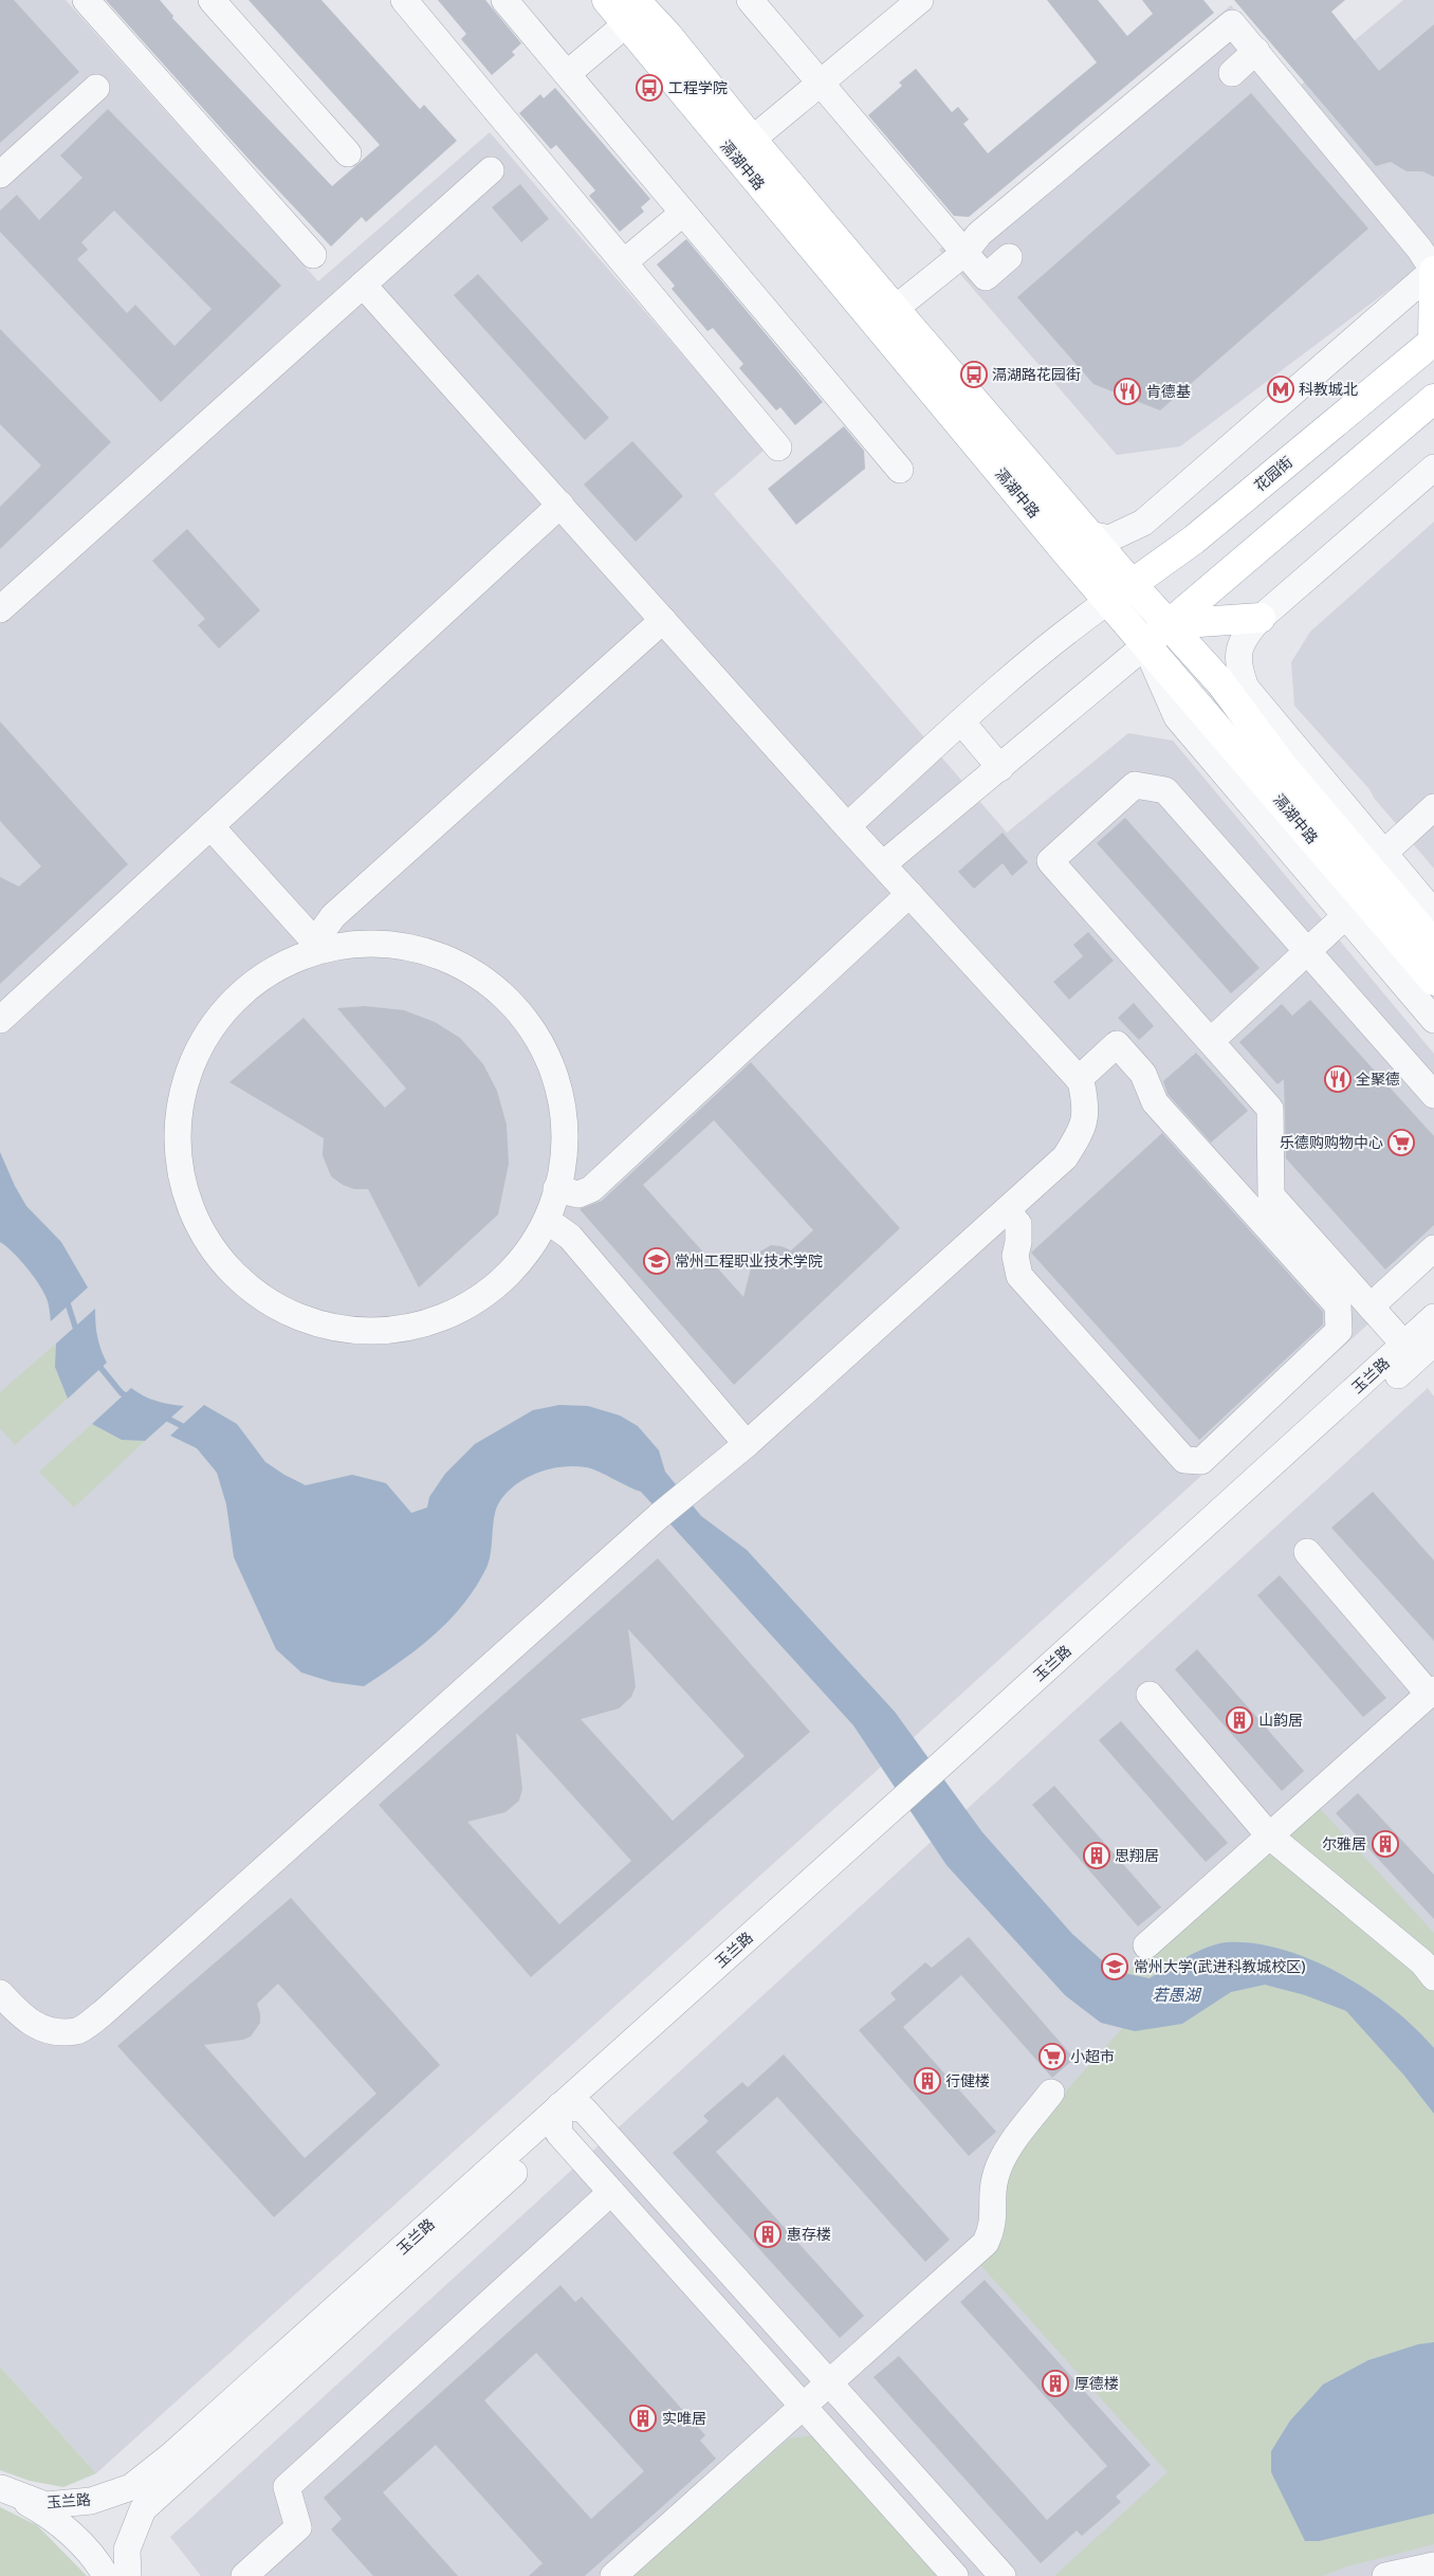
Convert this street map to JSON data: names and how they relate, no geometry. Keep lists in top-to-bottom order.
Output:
{
  "streets": {
    "main road": ["滆湖中路", "花园街"],
    "street": ["玉兰路"]
  },
  "crossings": [
    ["滆湖中路", "花园街"]
  ],
  "water": ["若愚湖"],
  "places": {
    "bus stop": ["工程学院", "滆湖路花园街"],
    "metro station": ["科教城北"],
    "restaurant": ["肯德基", "全聚德"],
    "supermarket": ["乐德购购物中心", "小超市"],
    "school or university": ["常州工程职业技术学院", "常州大学(武进科教城校区)"],
    "building": [
      "山韵居",
      "尔雅居",
      "思翔居",
      "行健楼",
      "惠存楼",
      "厚德楼",
      "实唯居"
    ]
  }
}
